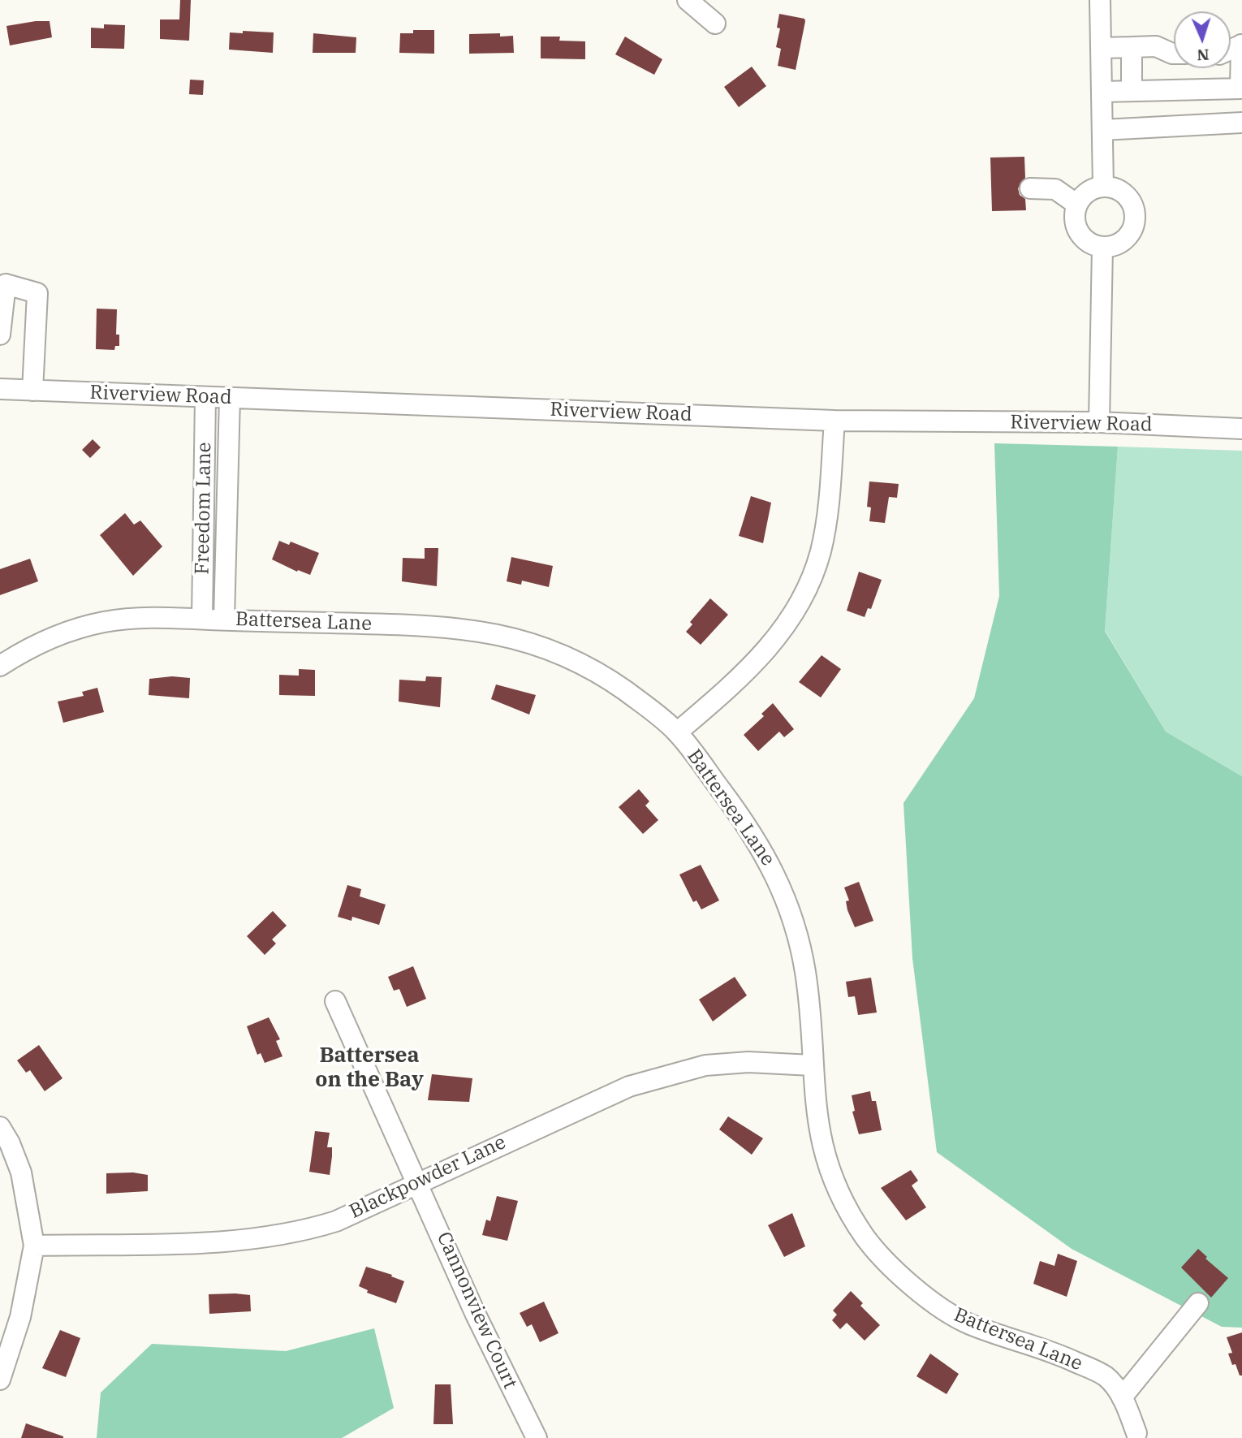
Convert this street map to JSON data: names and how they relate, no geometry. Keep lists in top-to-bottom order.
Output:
{
  "streets": {
    "street": [
      "Riverview Road",
      "Freedom Lane",
      "Battersea Lane",
      "Blackpowder Lane",
      "Cannonview Court"
    ]
  },
  "crossings": [
    ["Riverview Road", "Freedom Lane"],
    ["Freedom Lane", "Battersea Lane"],
    ["Battersea Lane", "Blackpowder Lane"],
    ["Blackpowder Lane", "Cannonview Court"]
  ],
  "districts": ["Battersea on the Bay"],
  "north": "bottom"
}
